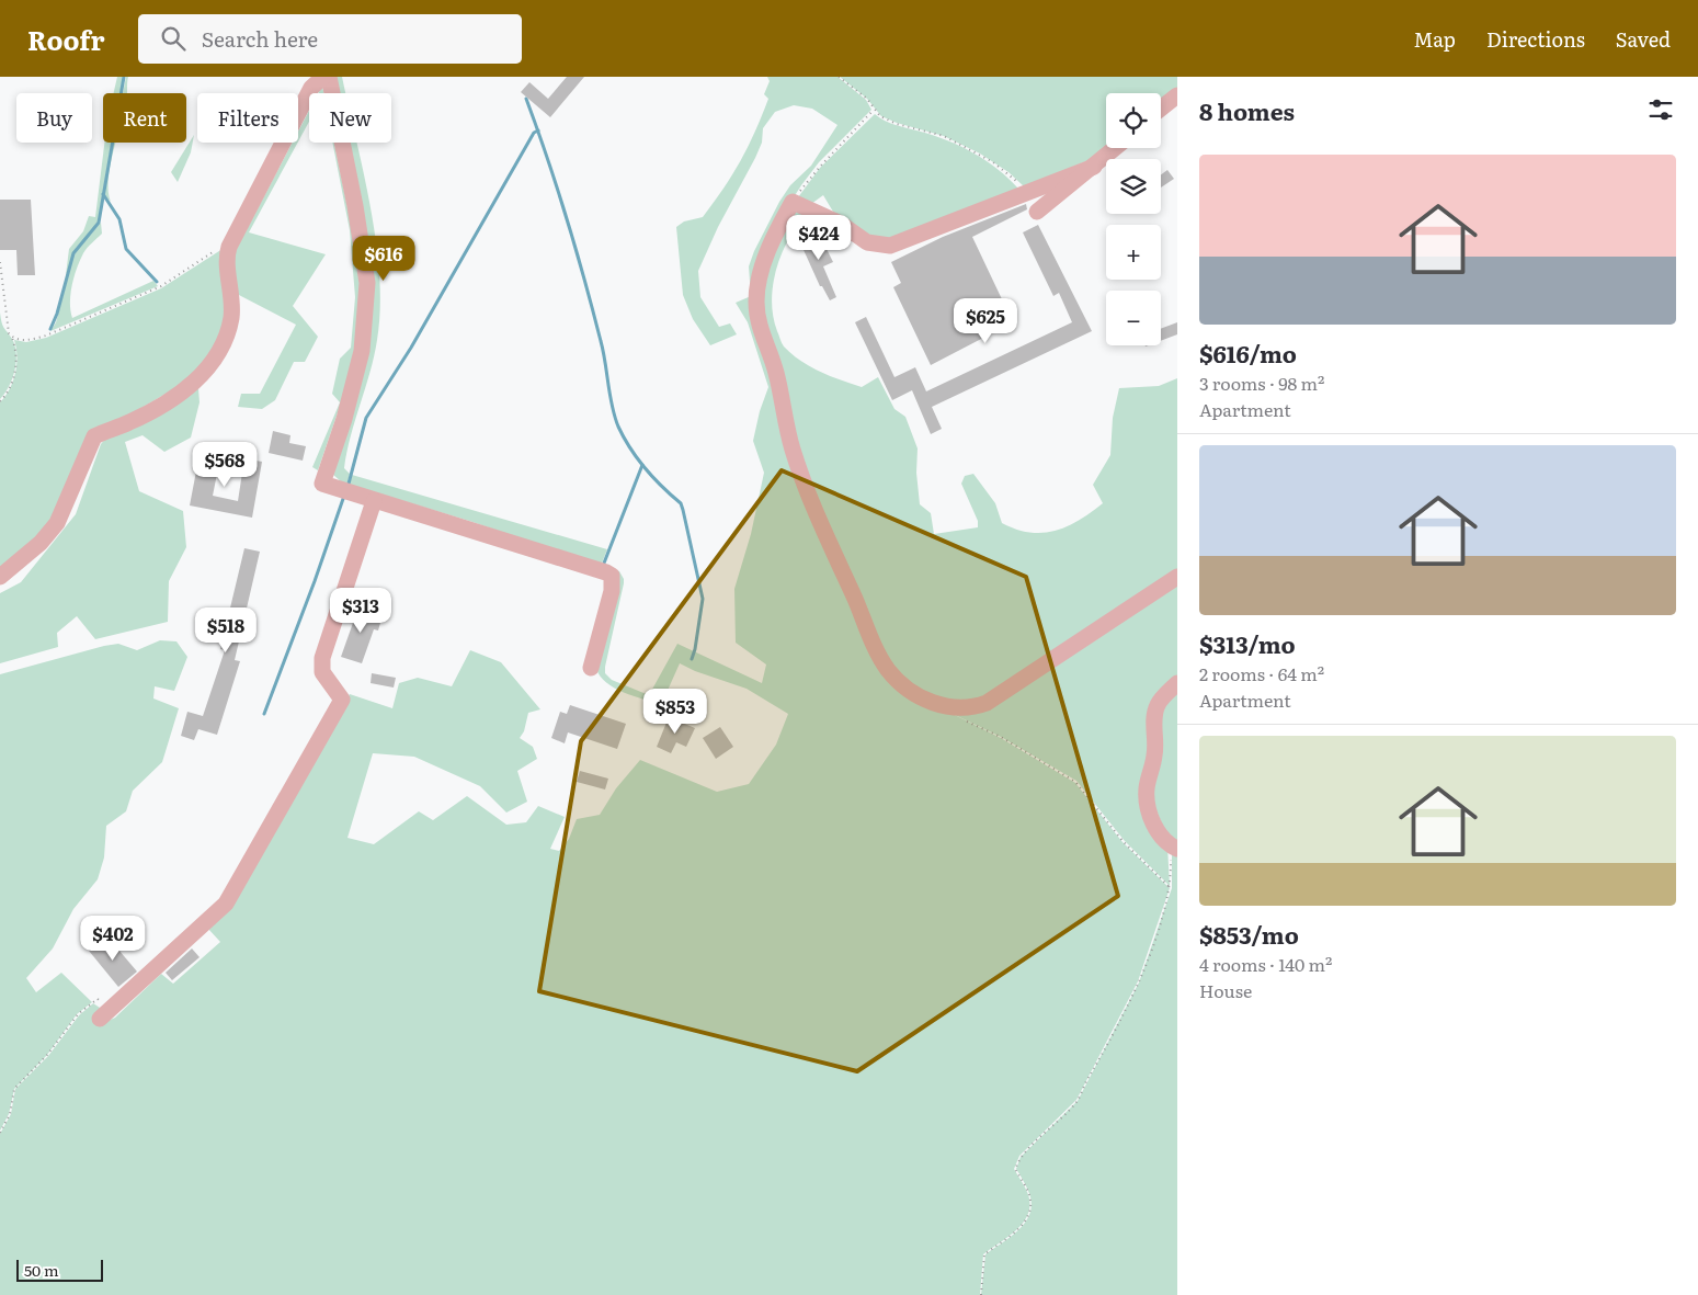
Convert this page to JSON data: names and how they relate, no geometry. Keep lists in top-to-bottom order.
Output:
{
  "scale_bar": "50 m",
  "page": {
    "header": "Roofr",
    "search": "Search here",
    "nav": ["Map", "Directions", "Saved"],
    "heading": "8 homes",
    "map_buttons": ["+", "−"],
    "chip": [
      "Buy",
      "Rent",
      "Filters",
      "New"
    ],
    "list": [
      {
        "name": "$616/mo",
        "note": "3 rooms · 98 m² · Apartment"
      },
      {
        "name": "$313/mo",
        "note": "2 rooms · 64 m² · Apartment"
      },
      {
        "name": "$853/mo",
        "note": "4 rooms · 140 m² · House"
      }
    ],
    "price": [
      "$424",
      "$616",
      "$625",
      "$568",
      "$313",
      "$518",
      "$853",
      "$402"
    ],
    "scale": "50 m"
  }
}
